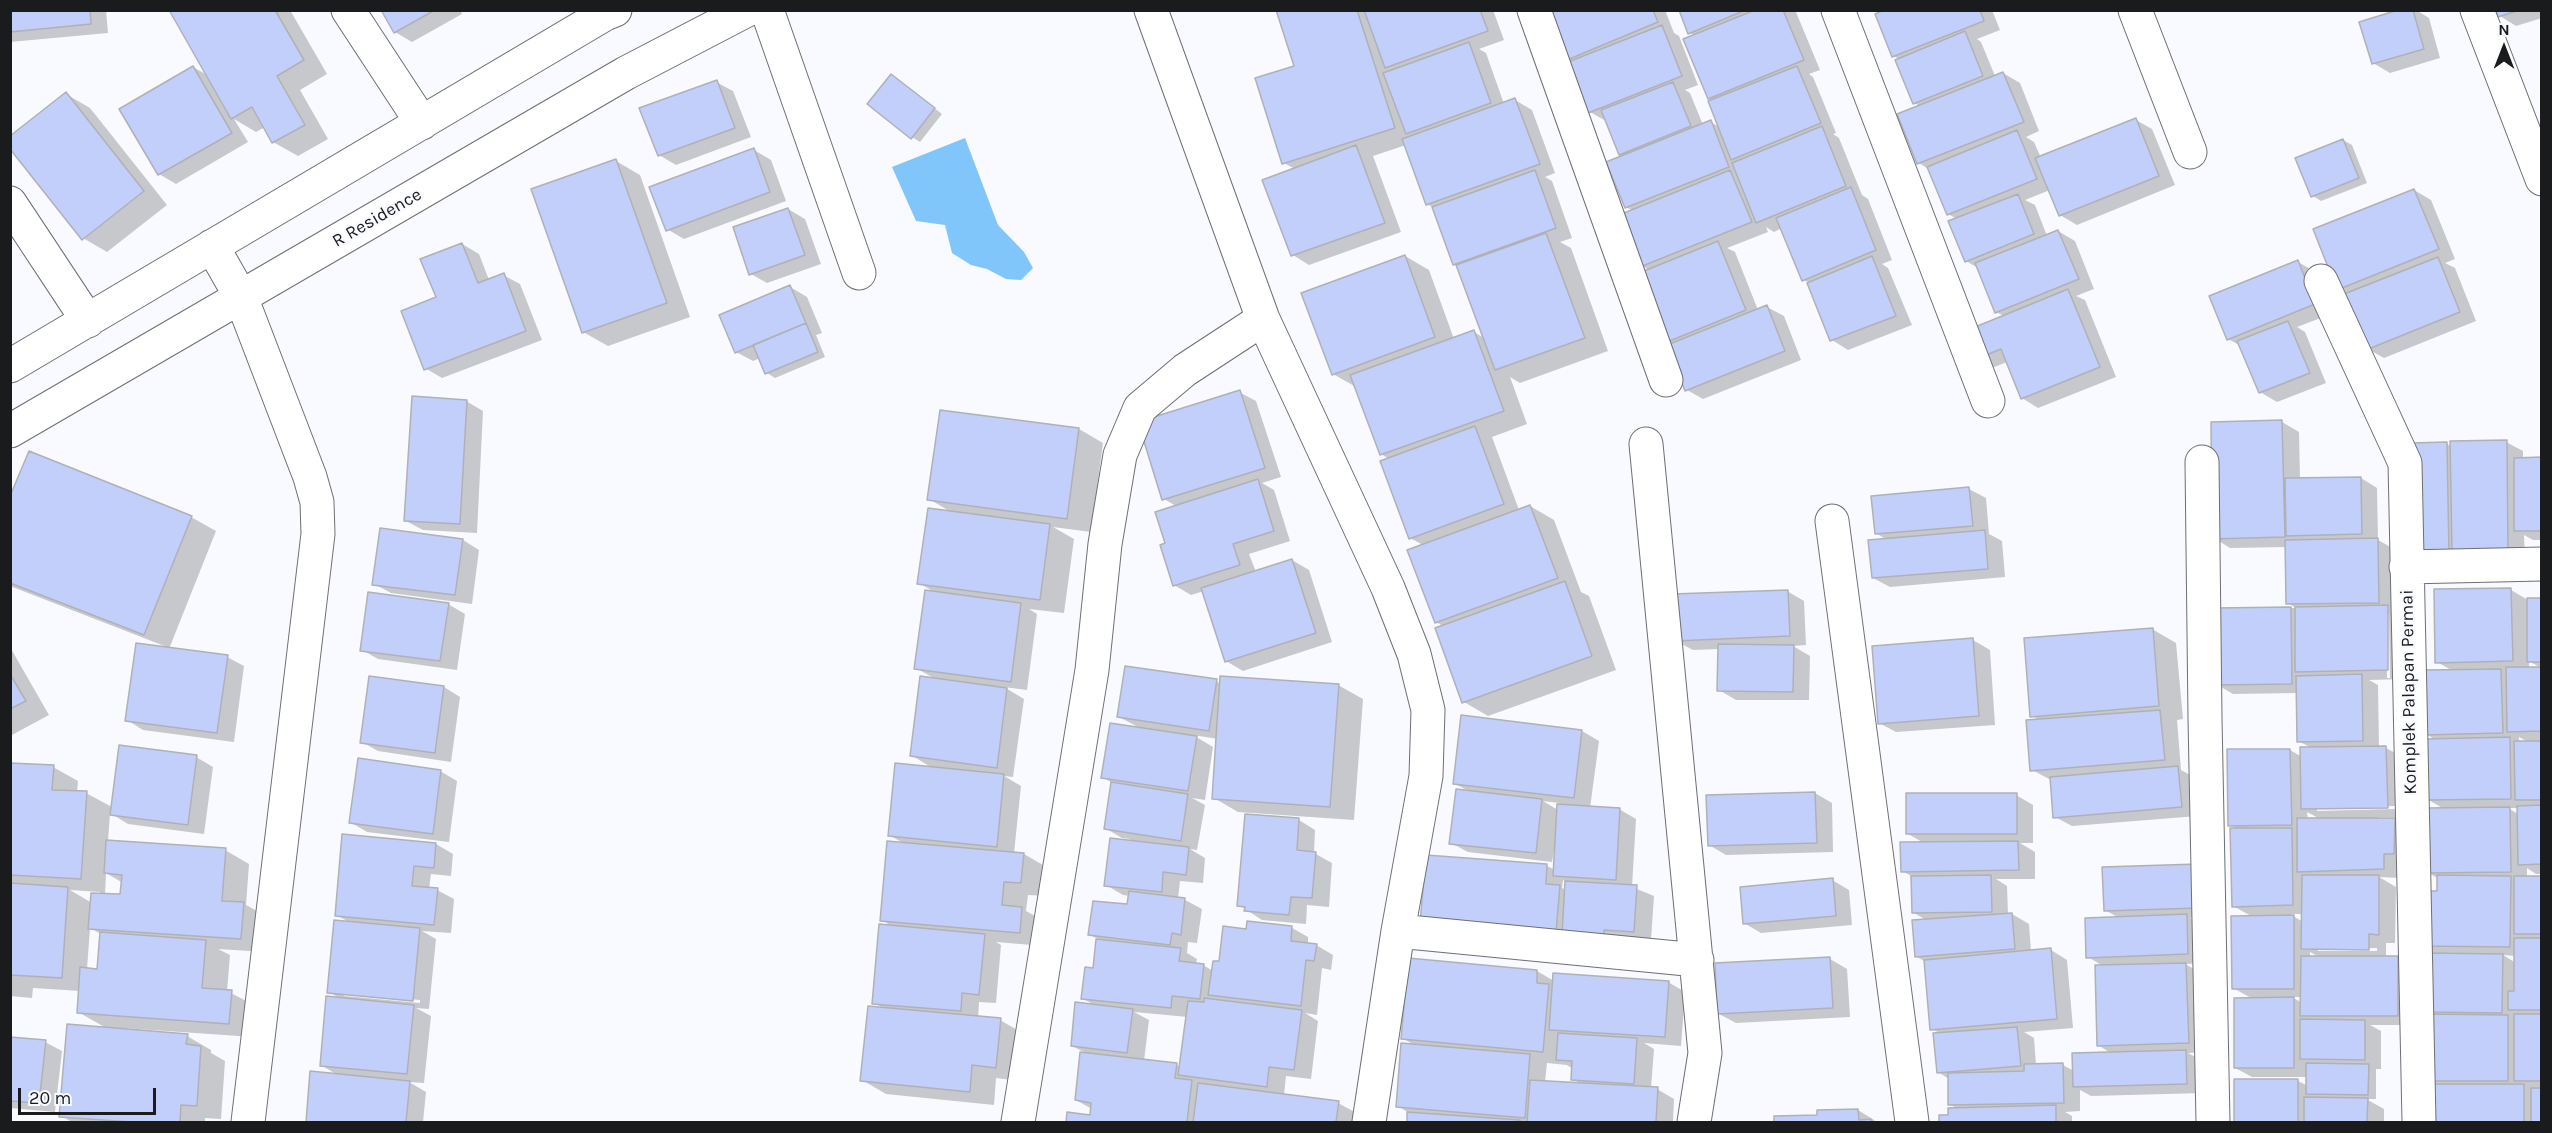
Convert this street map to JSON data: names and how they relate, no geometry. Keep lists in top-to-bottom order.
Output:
{
  "streets": {
    "street": ["R Residence", "Komplek Palapan Permai"]
  },
  "scale_bar": "20 m",
  "north": "top"
}
